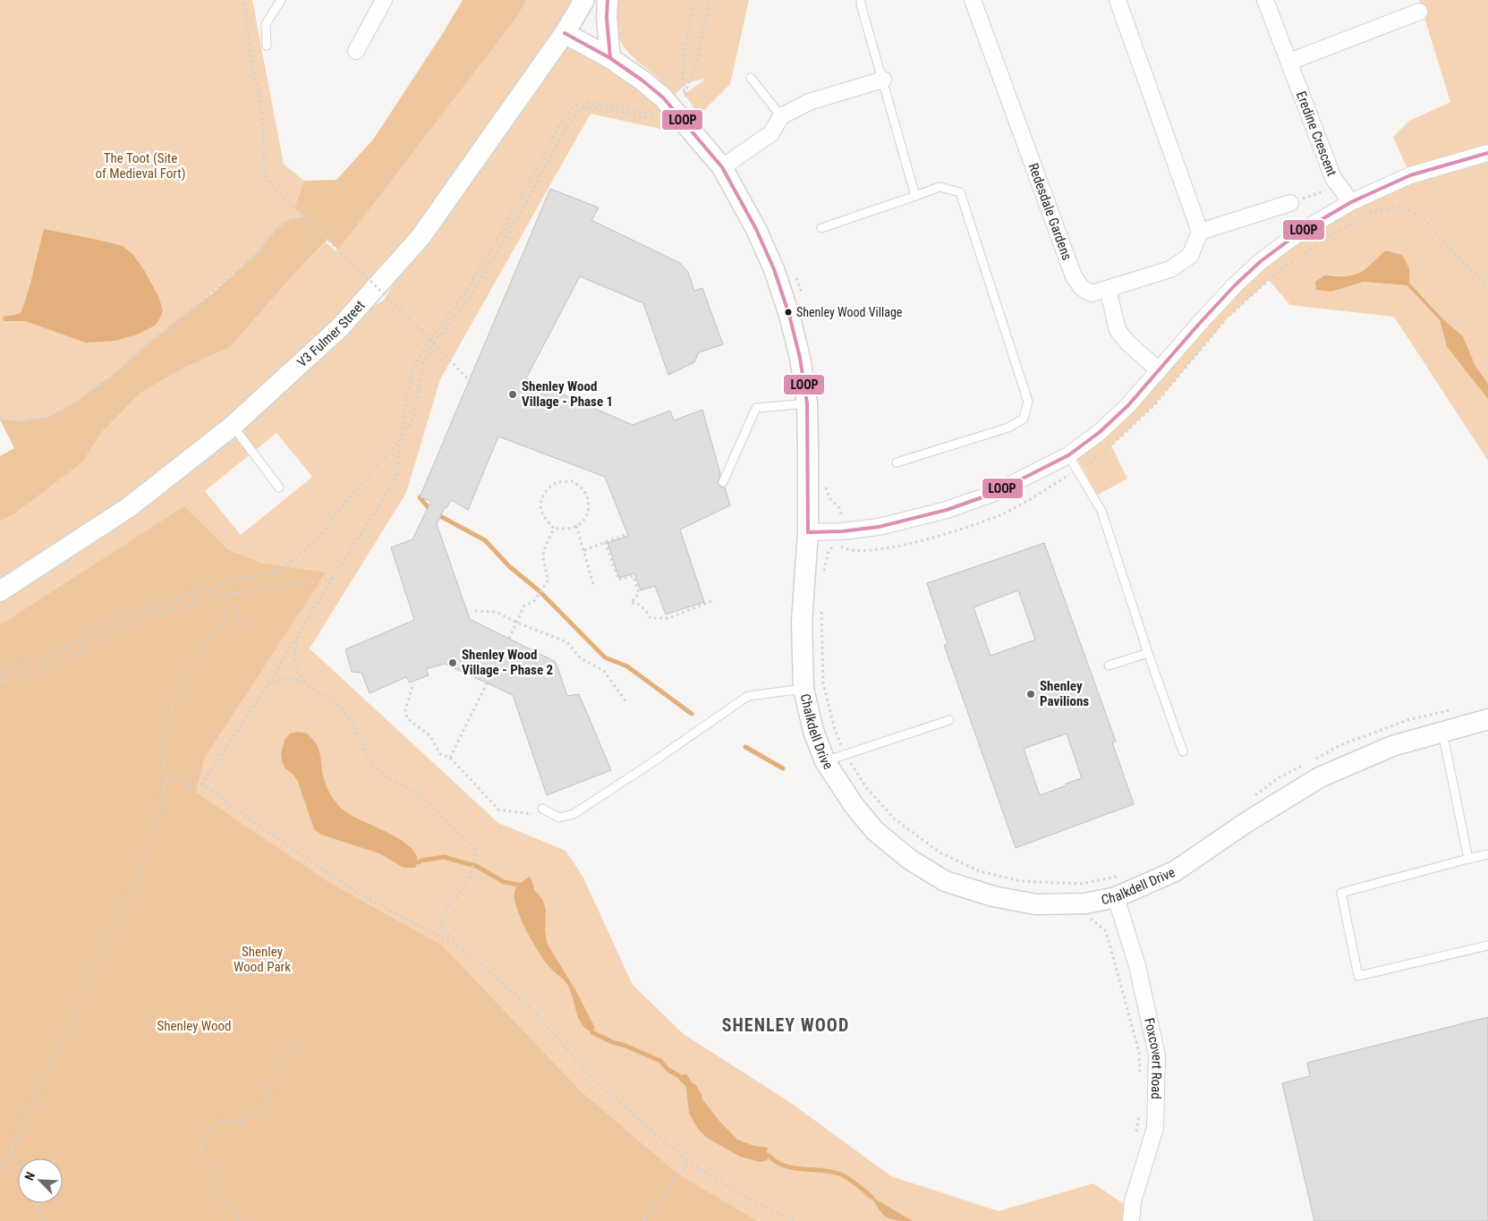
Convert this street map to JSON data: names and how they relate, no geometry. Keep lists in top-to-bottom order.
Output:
{
  "streets": {
    "street": [
      "Eredine Crescent",
      "Redesdale Gardens",
      "V3 Fulmer Street",
      "Chalkdell Drive",
      "Foxcovert Road"
    ]
  },
  "crossings": [
    ["V3 Fulmer Street", "Chalkdell Drive"],
    ["Chalkdell Drive", "Foxcovert Road"]
  ],
  "districts": ["SHENLEY WOOD"],
  "parks": ["The Toot (Site of Medieval Fort)", "Shenley Wood Park", "Shenley Wood"],
  "places": [
    "Shenley Wood Village",
    "Shenley Wood Village - Phase 1",
    "Shenley Wood Village - Phase 2",
    "Shenley Pavilions"
  ],
  "lines": ["transit line LOOP"],
  "north": "top left"
}
